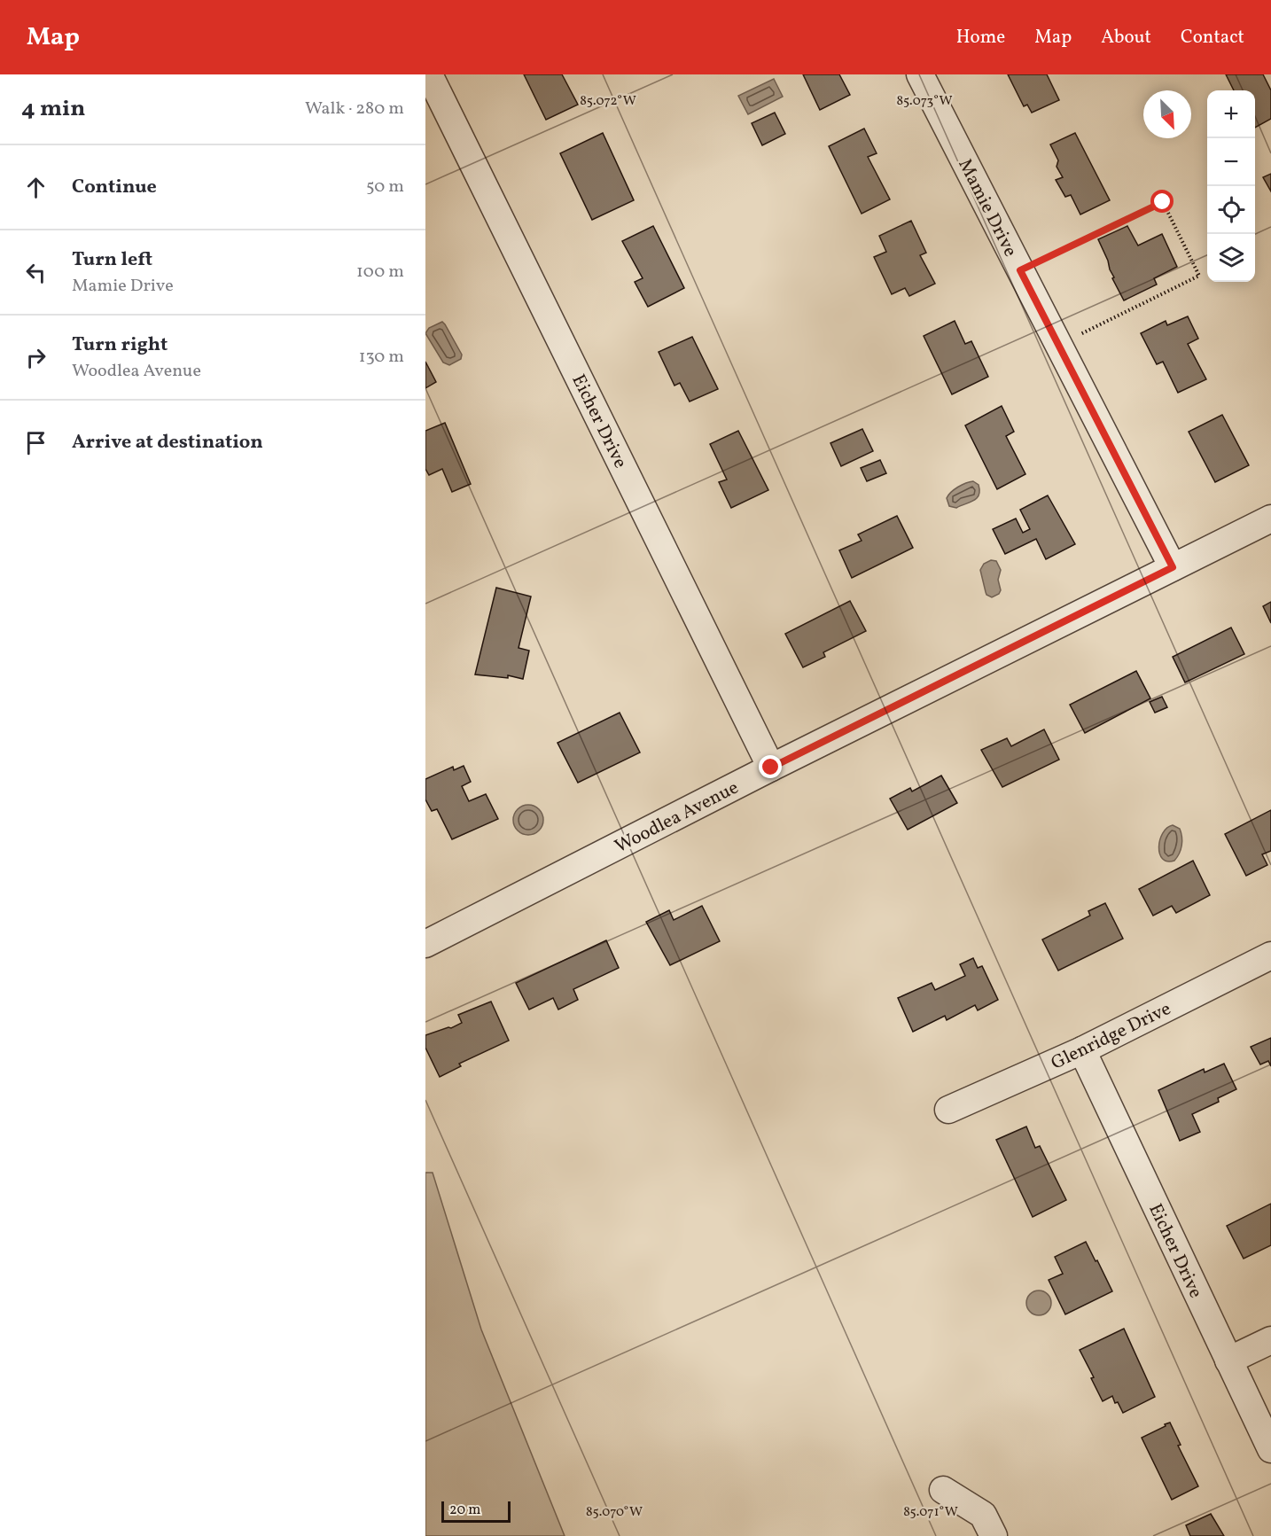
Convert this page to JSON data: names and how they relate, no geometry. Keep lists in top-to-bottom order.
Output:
{
  "streets": {
    "street": [
      "Mamie Drive",
      "Eicher Drive",
      "Woodlea Avenue",
      "Glenridge Drive"
    ]
  },
  "crossings": [
    ["Mamie Drive", "Woodlea Avenue"],
    ["Eicher Drive", "Woodlea Avenue"],
    ["Eicher Drive", "Glenridge Drive"]
  ],
  "scale_bar": "20 m",
  "north": "bottom right",
  "page": {
    "header": "Map",
    "nav": [
      "Home",
      "Map",
      "About",
      "Contact"
    ],
    "heading": ["4 min", "Walk · 280 m"],
    "map_buttons": ["+", "−"],
    "list": [
      ["Continue", "50 m"],
      ["Turn left", "Mamie Drive", "100 m"],
      ["Turn right", "Woodlea Avenue", "130 m"],
      "Arrive at destination"
    ],
    "scale": "20 m"
  },
  "coordinates": [
    "85.072°W",
    "85.073°W",
    "85.070°W",
    "85.071°W"
  ]
}
